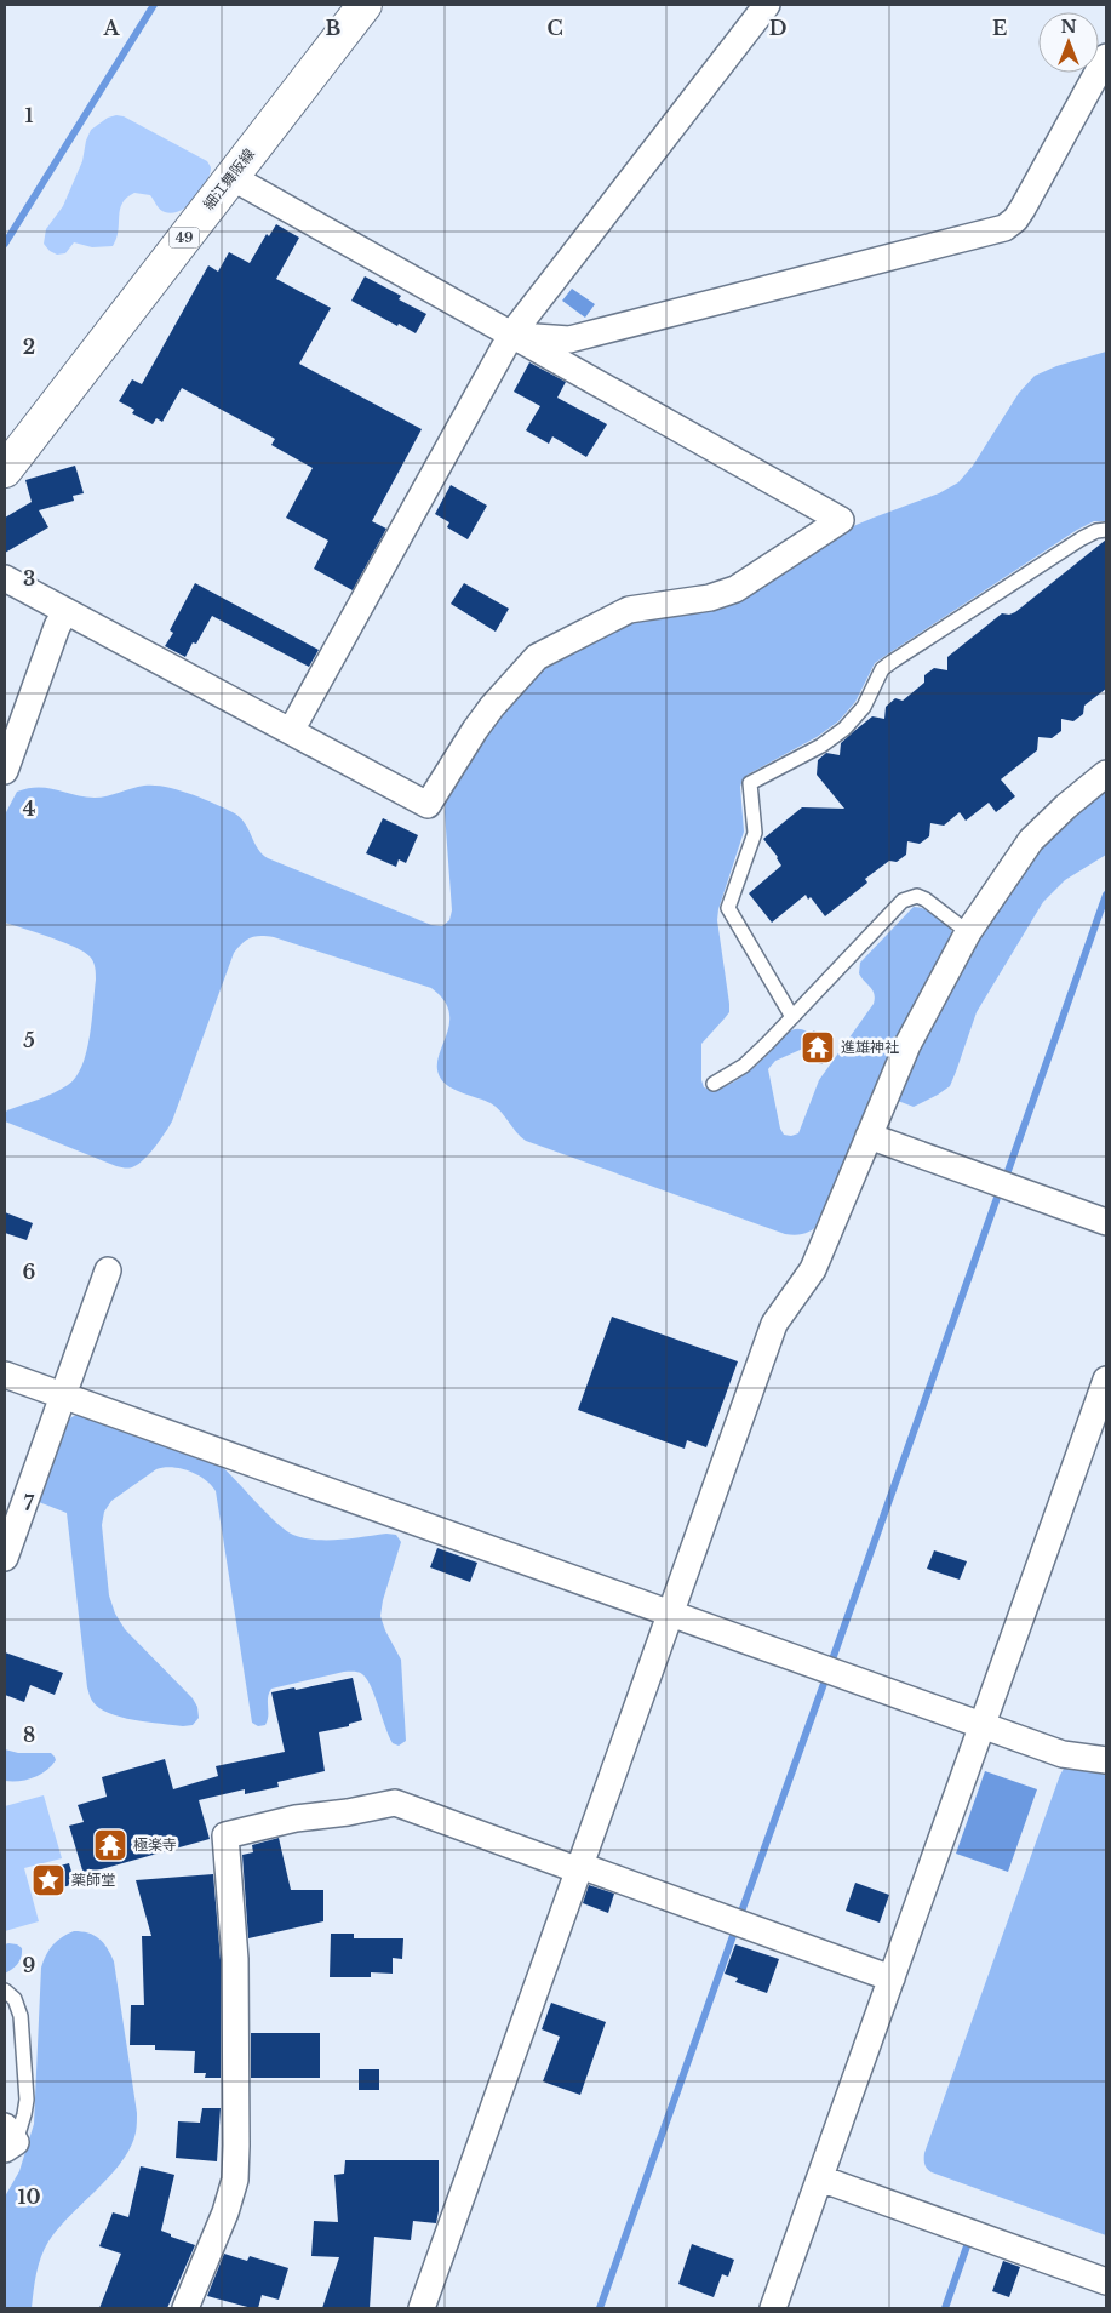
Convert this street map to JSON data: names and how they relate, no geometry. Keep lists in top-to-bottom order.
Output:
{
  "streets": {
    "main road": ["細江舞阪線", "49"]
  },
  "places": {
    "temple": ["進雄神社", "極楽寺"],
    "place": ["薬師堂"]
  },
  "north": "top",
  "grid": {
    "columns": [
      "A",
      "B",
      "C",
      "D",
      "E"
    ],
    "rows": [
      "1",
      "2",
      "3",
      "4",
      "5",
      "6",
      "7",
      "8",
      "9",
      "10"
    ]
  }
}
